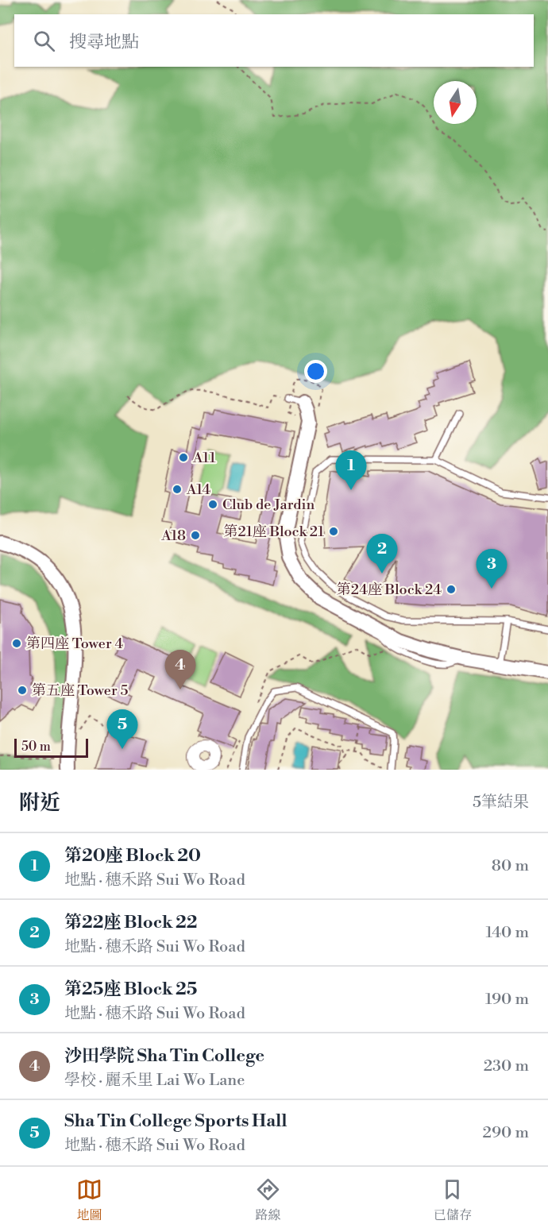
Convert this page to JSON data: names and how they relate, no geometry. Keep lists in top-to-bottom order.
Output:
{
  "places": [
    "A11",
    "A14",
    "Club de Jardin",
    "第21座 Block 21",
    "A18",
    "第24座 Block 24",
    "第四座 Tower 4",
    "第五座 Tower 5"
  ],
  "scale_bar": "50 m",
  "north": "bottom",
  "page": {
    "search": "搜尋地點",
    "pins": [
      "1",
      "2",
      "3",
      "4",
      "5"
    ],
    "scale": "50 m",
    "heading": ["附近", "5筆結果"],
    "list": [
      {
        "mark": "1",
        "name": "第20座 Block 20",
        "note": "地點 · 穗禾路 Sui Wo Road",
        "value": "80 m"
      },
      {
        "mark": "2",
        "name": "第22座 Block 22",
        "note": "地點 · 穗禾路 Sui Wo Road",
        "value": "140 m"
      },
      {
        "mark": "3",
        "name": "第25座 Block 25",
        "note": "地點 · 穗禾路 Sui Wo Road",
        "value": "190 m"
      },
      {
        "mark": "4",
        "name": "沙田學院 Sha Tin College",
        "note": "學校 · 麗禾里 Lai Wo Lane",
        "value": "230 m"
      },
      {
        "mark": "5",
        "name": "Sha Tin College Sports Hall",
        "note": "地點 · 穗禾路 Sui Wo Road",
        "value": "290 m"
      }
    ],
    "nav": ["地圖", "路線", "已儲存"]
  }
}
